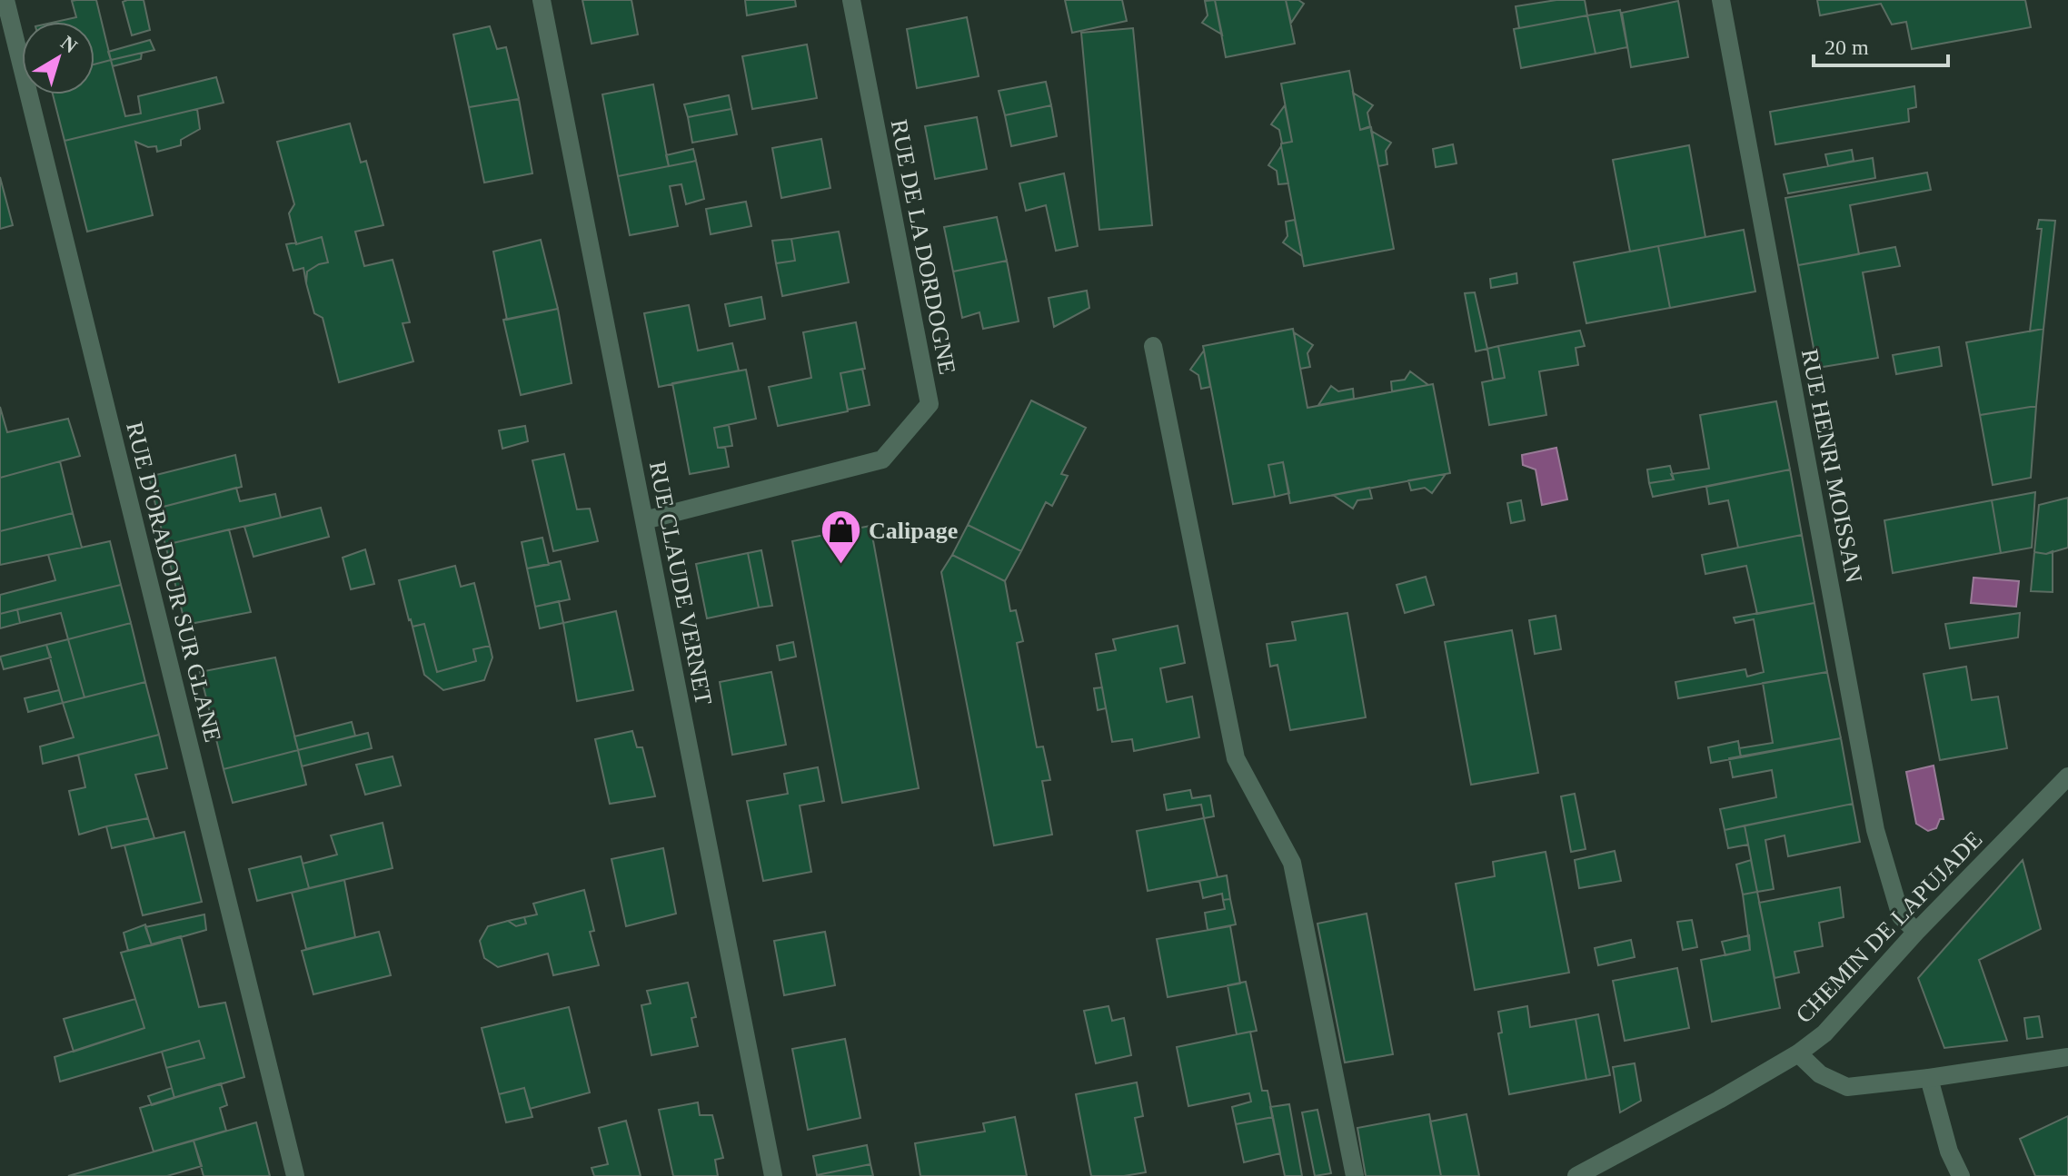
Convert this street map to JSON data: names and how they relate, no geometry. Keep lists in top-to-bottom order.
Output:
{
  "streets": {
    "street": [
      "RUE DE LA DORDOGNE",
      "RUE HENRI MOISSAN",
      "RUE D'ORADOUR SUR GLANE",
      "RUE CLAUDE VERNET",
      "CHEMIN DE LAPUJADE"
    ]
  },
  "crossings": [
    ["RUE DE LA DORDOGNE", "RUE CLAUDE VERNET"],
    ["RUE HENRI MOISSAN", "CHEMIN DE LAPUJADE"]
  ],
  "places": {
    "shop": ["Calipage"]
  },
  "scale_bar": "20 m",
  "north": "top right"
}
